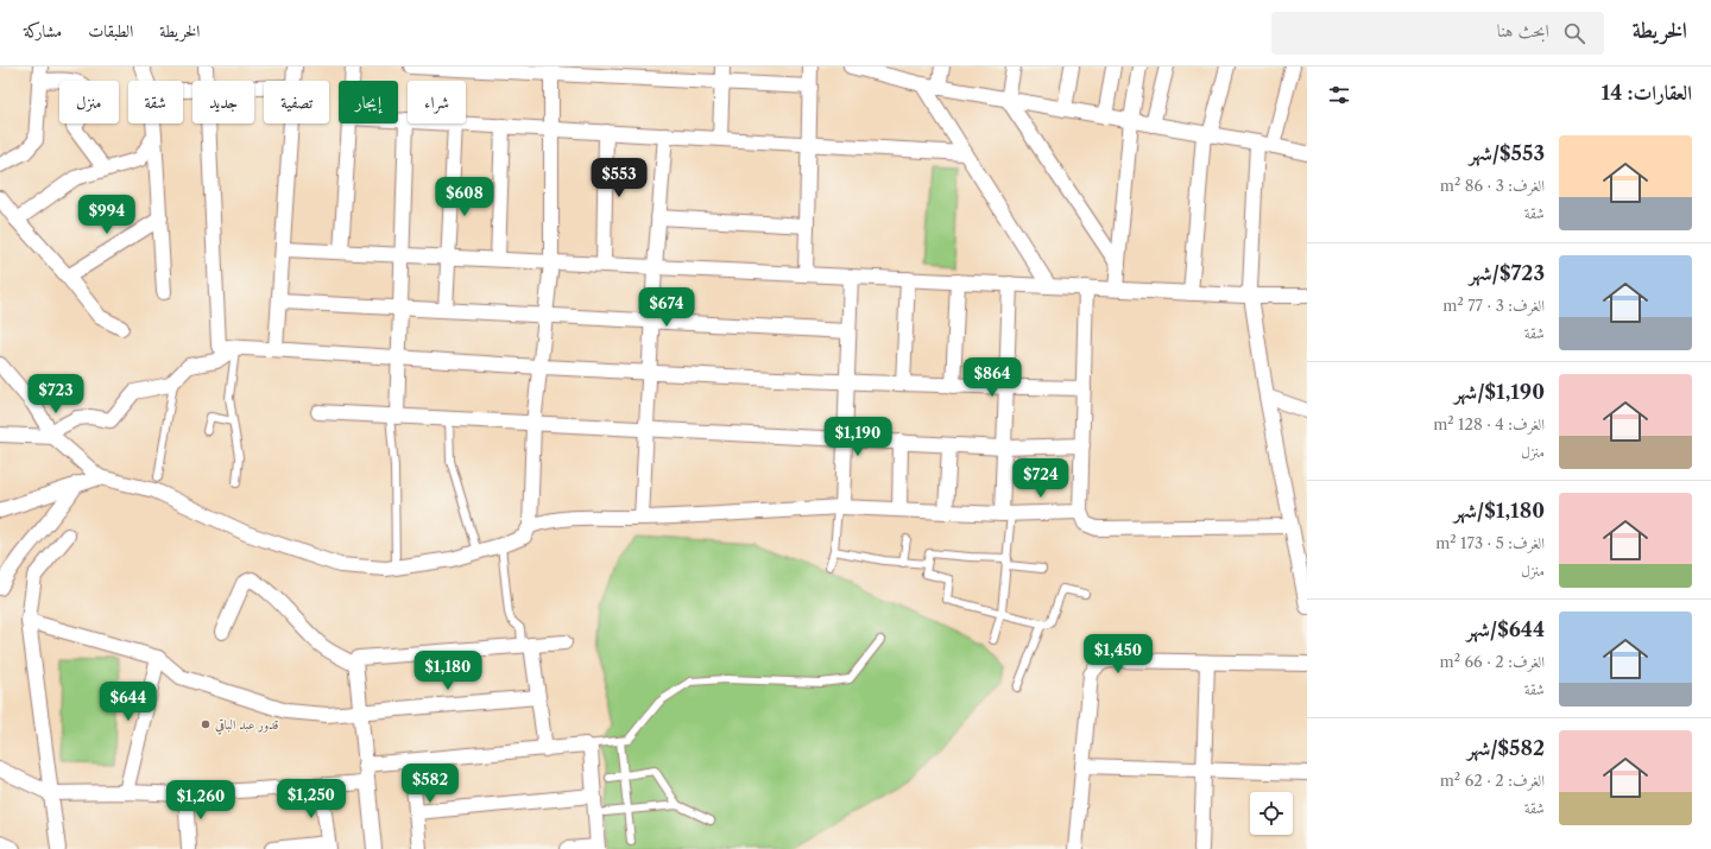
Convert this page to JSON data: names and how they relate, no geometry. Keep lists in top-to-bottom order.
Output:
{
  "places": ["قدور عبد الباقي"],
  "page": {
    "header": "الخريطة",
    "search": "ابحث هنا",
    "nav": ["الخريطة", "الطبقات", "مشاركة"],
    "heading": "العقارات: 14",
    "chip": [
      "شراء",
      "إيجار",
      "تصفية",
      "جديد",
      "شقة",
      "منزل"
    ],
    "list": [
      {
        "name": "$553/شهر",
        "note": "الغرف: 3 · 86 m² · شقة"
      },
      {
        "name": "$723/شهر",
        "note": "الغرف: 3 · 77 m² · شقة"
      },
      {
        "name": "$1,190/شهر",
        "note": "الغرف: 4 · 128 m² · منزل"
      },
      {
        "name": "$1,180/شهر",
        "note": "الغرف: 5 · 173 m² · منزل"
      },
      {
        "name": "$644/شهر",
        "note": "الغرف: 2 · 66 m² · شقة"
      },
      {
        "name": "$582/شهر",
        "note": "الغرف: 2 · 62 m² · شقة"
      }
    ],
    "price": [
      "$553",
      "$608",
      "$994",
      "$674",
      "$864",
      "$723",
      "$1,190",
      "$724",
      "$1,450",
      "$1,180",
      "$644",
      "$582",
      "$1,250",
      "$1,260"
    ]
  }
}
